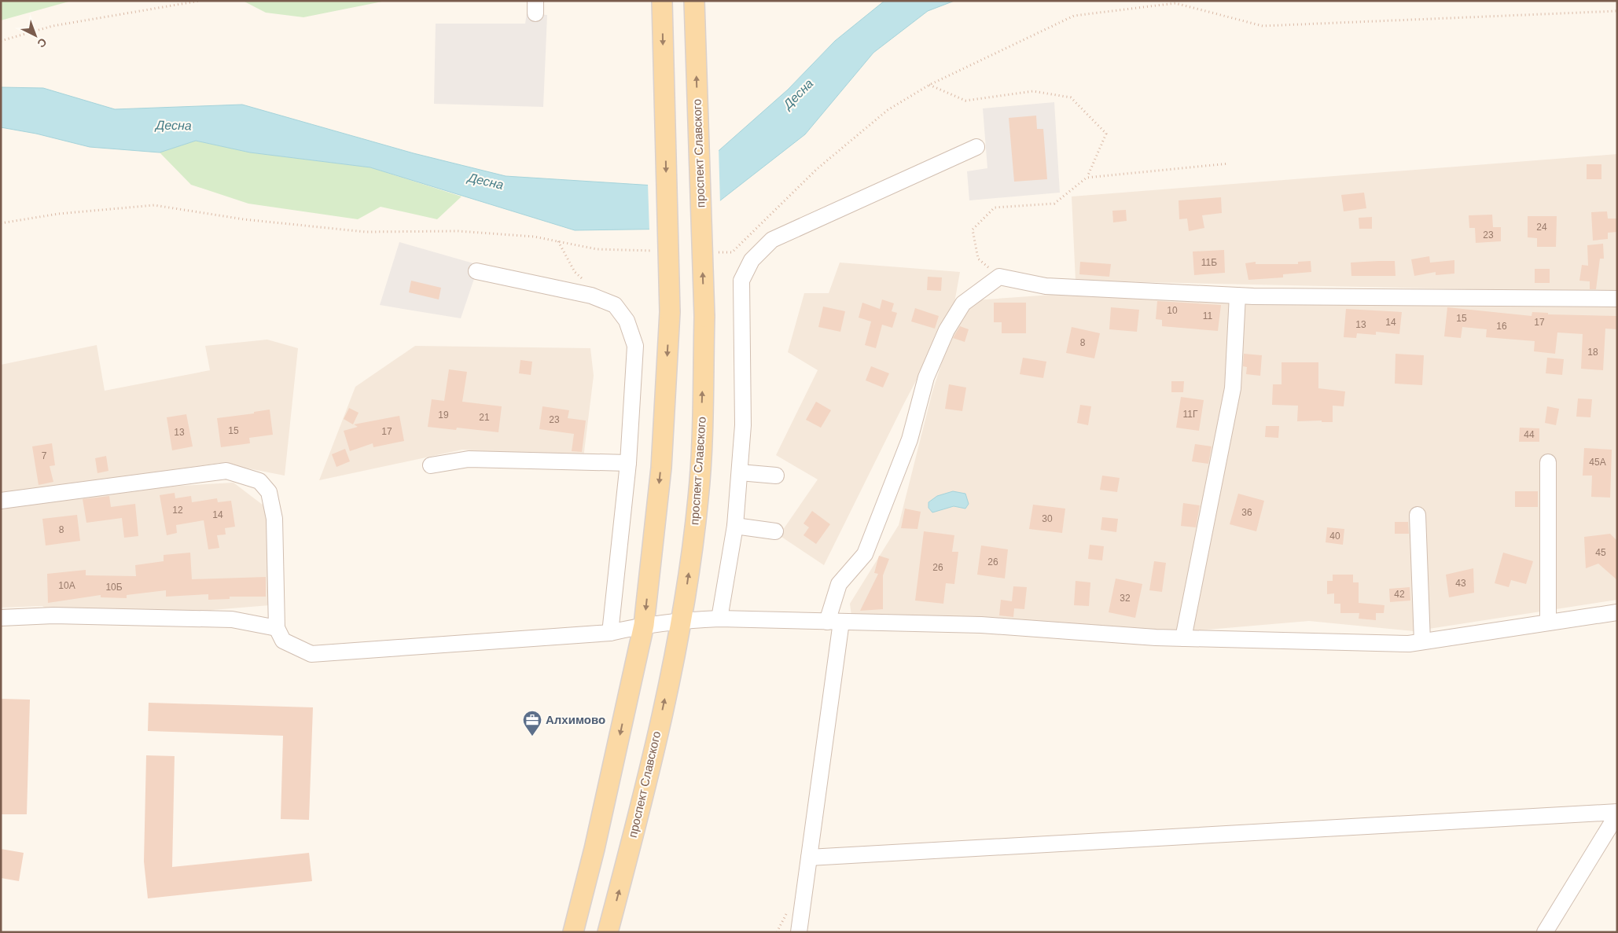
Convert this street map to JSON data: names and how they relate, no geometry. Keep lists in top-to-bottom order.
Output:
{
  "streets": {
    "main road": ["проспект Славского"]
  },
  "water": ["Десна"],
  "places": {
    "office": ["Алхимово"]
  },
  "house_numbers": [
    "24",
    "23",
    "11Б",
    "10",
    "11",
    "15",
    "14",
    "17",
    "13",
    "16",
    "8",
    "18",
    "11Г",
    "19",
    "21",
    "23",
    "15",
    "17",
    "13",
    "44",
    "7",
    "45А",
    "12",
    "36",
    "14",
    "30",
    "8",
    "40",
    "45",
    "26",
    "26",
    "43",
    "10А",
    "10Б",
    "42",
    "32"
  ],
  "north": "bottom right"
}
